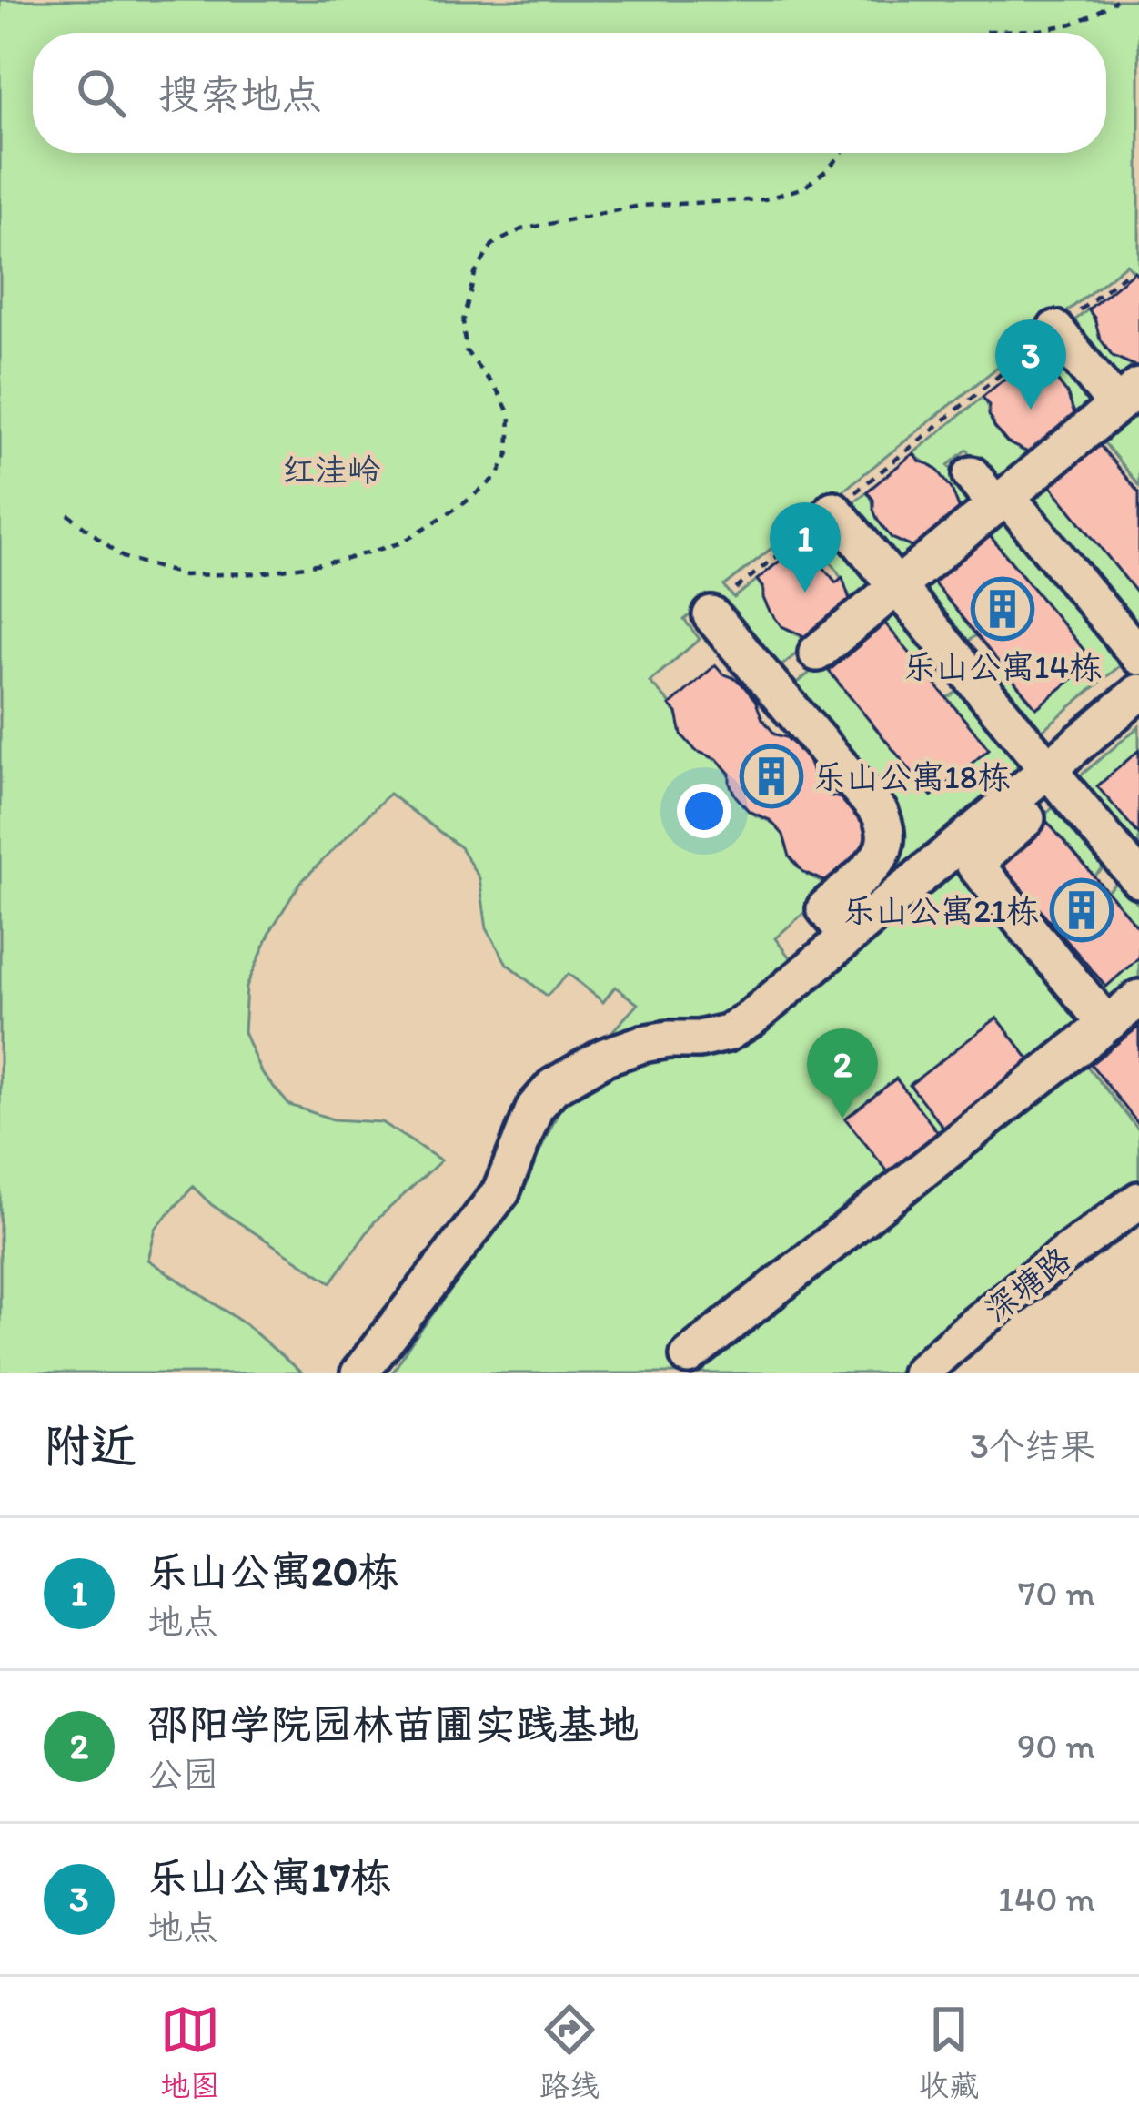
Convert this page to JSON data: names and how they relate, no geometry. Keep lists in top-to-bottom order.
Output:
{
  "streets": {
    "street": ["深塘路"]
  },
  "parks": ["红洼岭"],
  "places": {
    "building": ["乐山公寓14栋", "乐山公寓18栋", "乐山公寓21栋"]
  },
  "page": {
    "search": "搜索地点",
    "pins": ["3", "1", "2"],
    "heading": ["附近", "3个结果"],
    "list": [
      {
        "mark": "1",
        "name": "乐山公寓20栋",
        "note": "地点",
        "value": "70 m"
      },
      {
        "mark": "2",
        "name": "邵阳学院园林苗圃实践基地",
        "note": "公园",
        "value": "90 m"
      },
      {
        "mark": "3",
        "name": "乐山公寓17栋",
        "note": "地点",
        "value": "140 m"
      }
    ],
    "nav": ["地图", "路线", "收藏"]
  }
}
